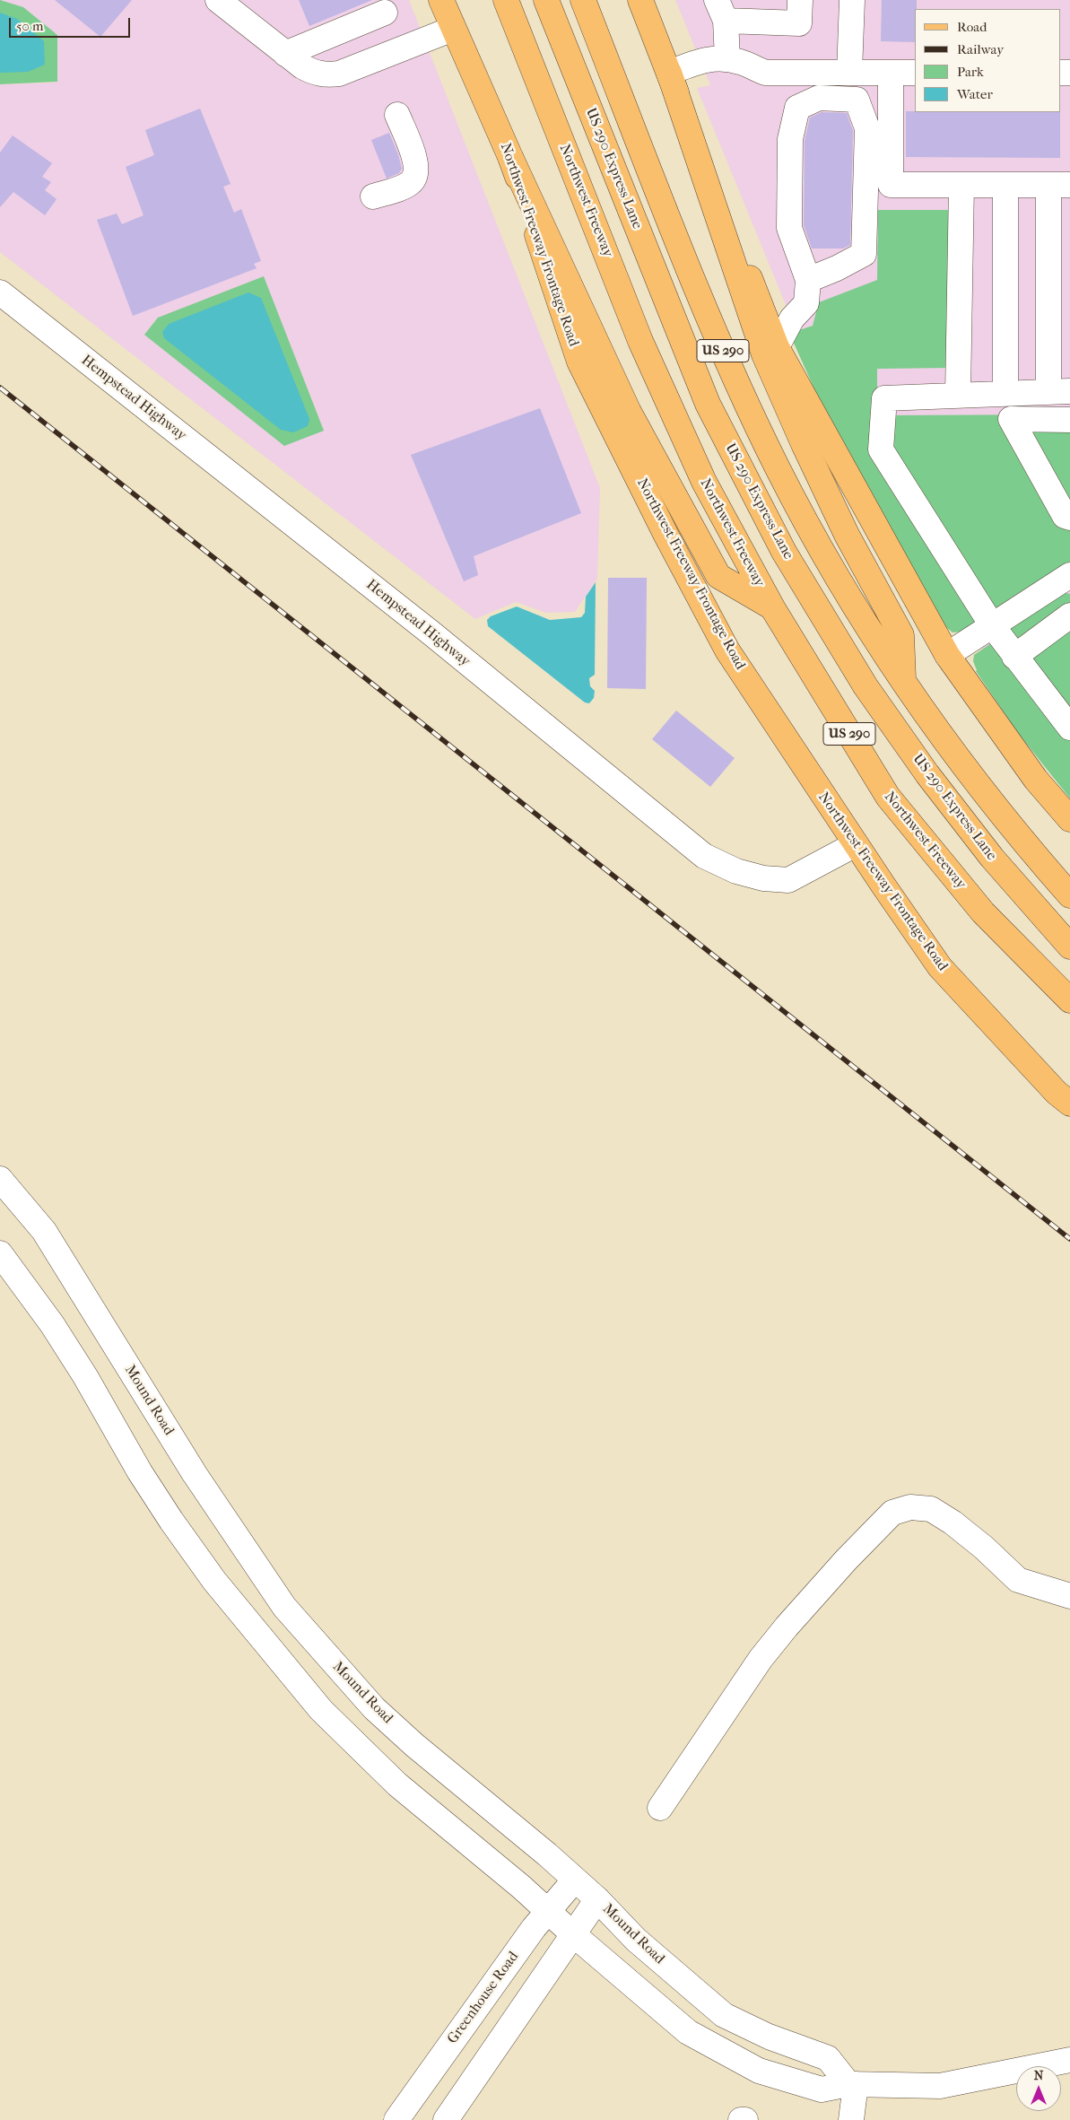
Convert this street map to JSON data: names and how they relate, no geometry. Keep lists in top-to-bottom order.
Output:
{
  "streets": {
    "main road": [
      "US 290 Express Lane",
      "Northwest Freeway",
      "Northwest Freeway Frontage Road",
      "US 290"
    ],
    "street": ["Hempstead Highway", "Mound Road", "Greenhouse Road"]
  },
  "crossings": [
    ["Northwest Freeway Frontage Road", "Hempstead Highway"],
    ["Mound Road", "Greenhouse Road"]
  ],
  "legend": [
    "Road",
    "Railway",
    "Park",
    "Water"
  ],
  "scale_bar": "50 m",
  "north": "top"
}
